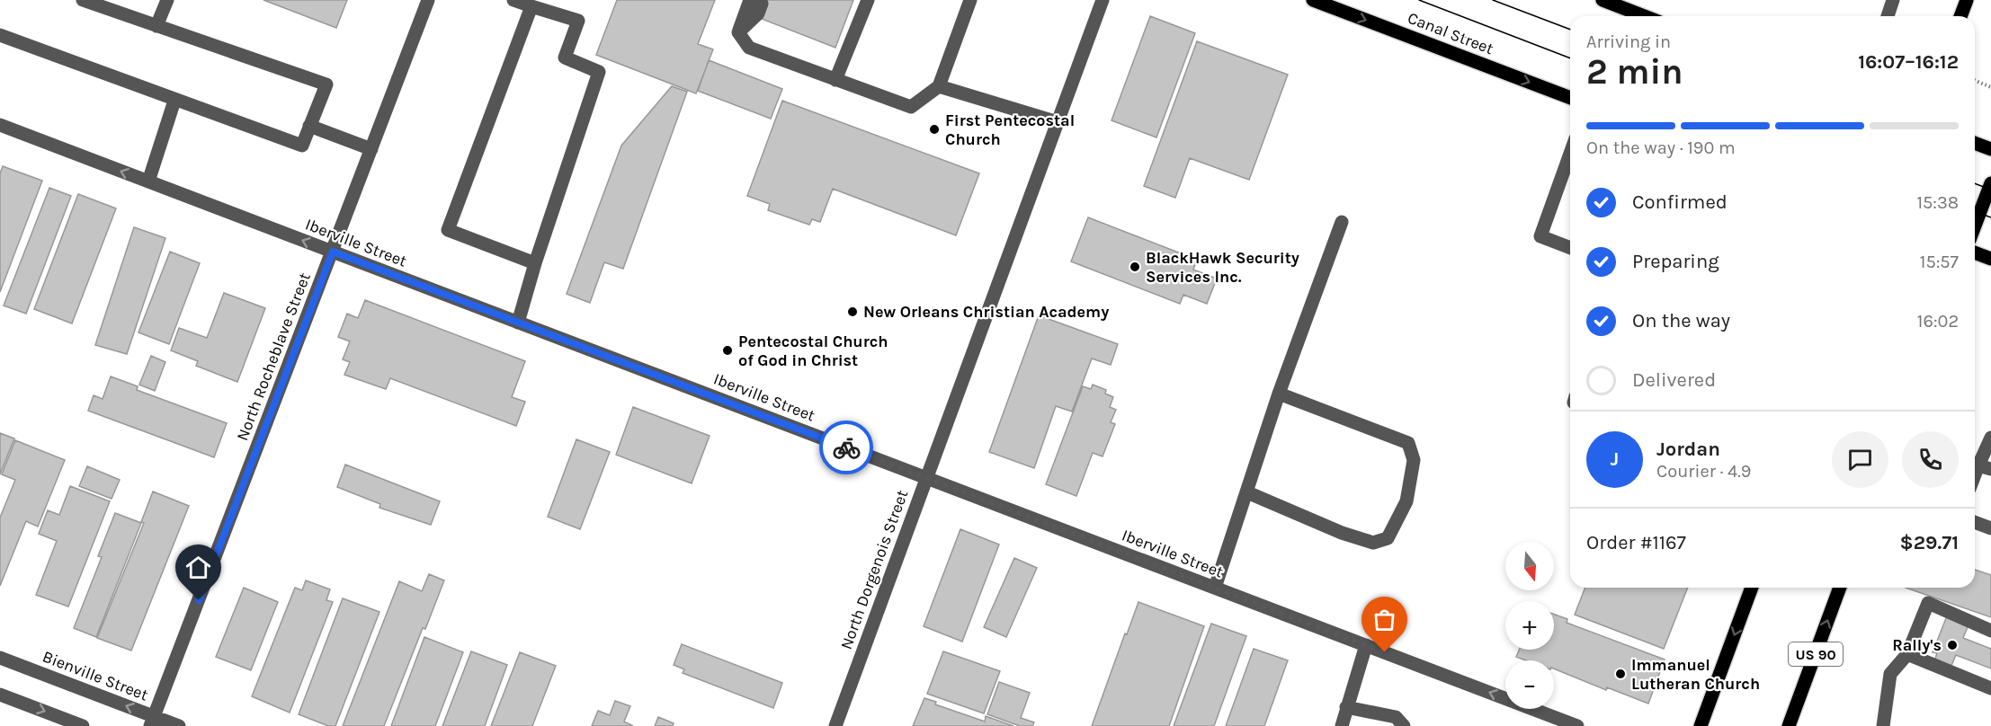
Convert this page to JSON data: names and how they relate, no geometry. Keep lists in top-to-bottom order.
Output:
{
  "streets": {
    "main road": ["Canal Street", "US 90"],
    "street": [
      "Iberville Street",
      "North Rocheblave Street",
      "North Dorgenois Street",
      "Bienville Street"
    ]
  },
  "crossings": [
    ["Iberville Street", "North Rocheblave Street"],
    ["Iberville Street", "North Dorgenois Street"],
    ["North Rocheblave Street", "Bienville Street"]
  ],
  "one_way": ["Canal Street"],
  "places": [
    "First Pentecostal Church",
    "BlackHawk Security Services Inc.",
    "New Orleans Christian Academy",
    "Pentecostal Church of God in Christ",
    "Rally's",
    "Immanuel Lutheran Church"
  ],
  "north": "bottom",
  "page": {
    "heading": ["2 min", "Arriving in", "16:07–16:12"],
    "panel": [
      "Jordan",
      "Courier · 4.9",
      "Order #1167",
      "$29.71"
    ],
    "bar": "On the way · 190 m",
    "list": [
      ["Confirmed", "15:38"],
      ["Preparing", "15:57"],
      ["On the way", "16:02"],
      "Delivered"
    ],
    "round": "J",
    "map_buttons": ["+", "−"]
  }
}
